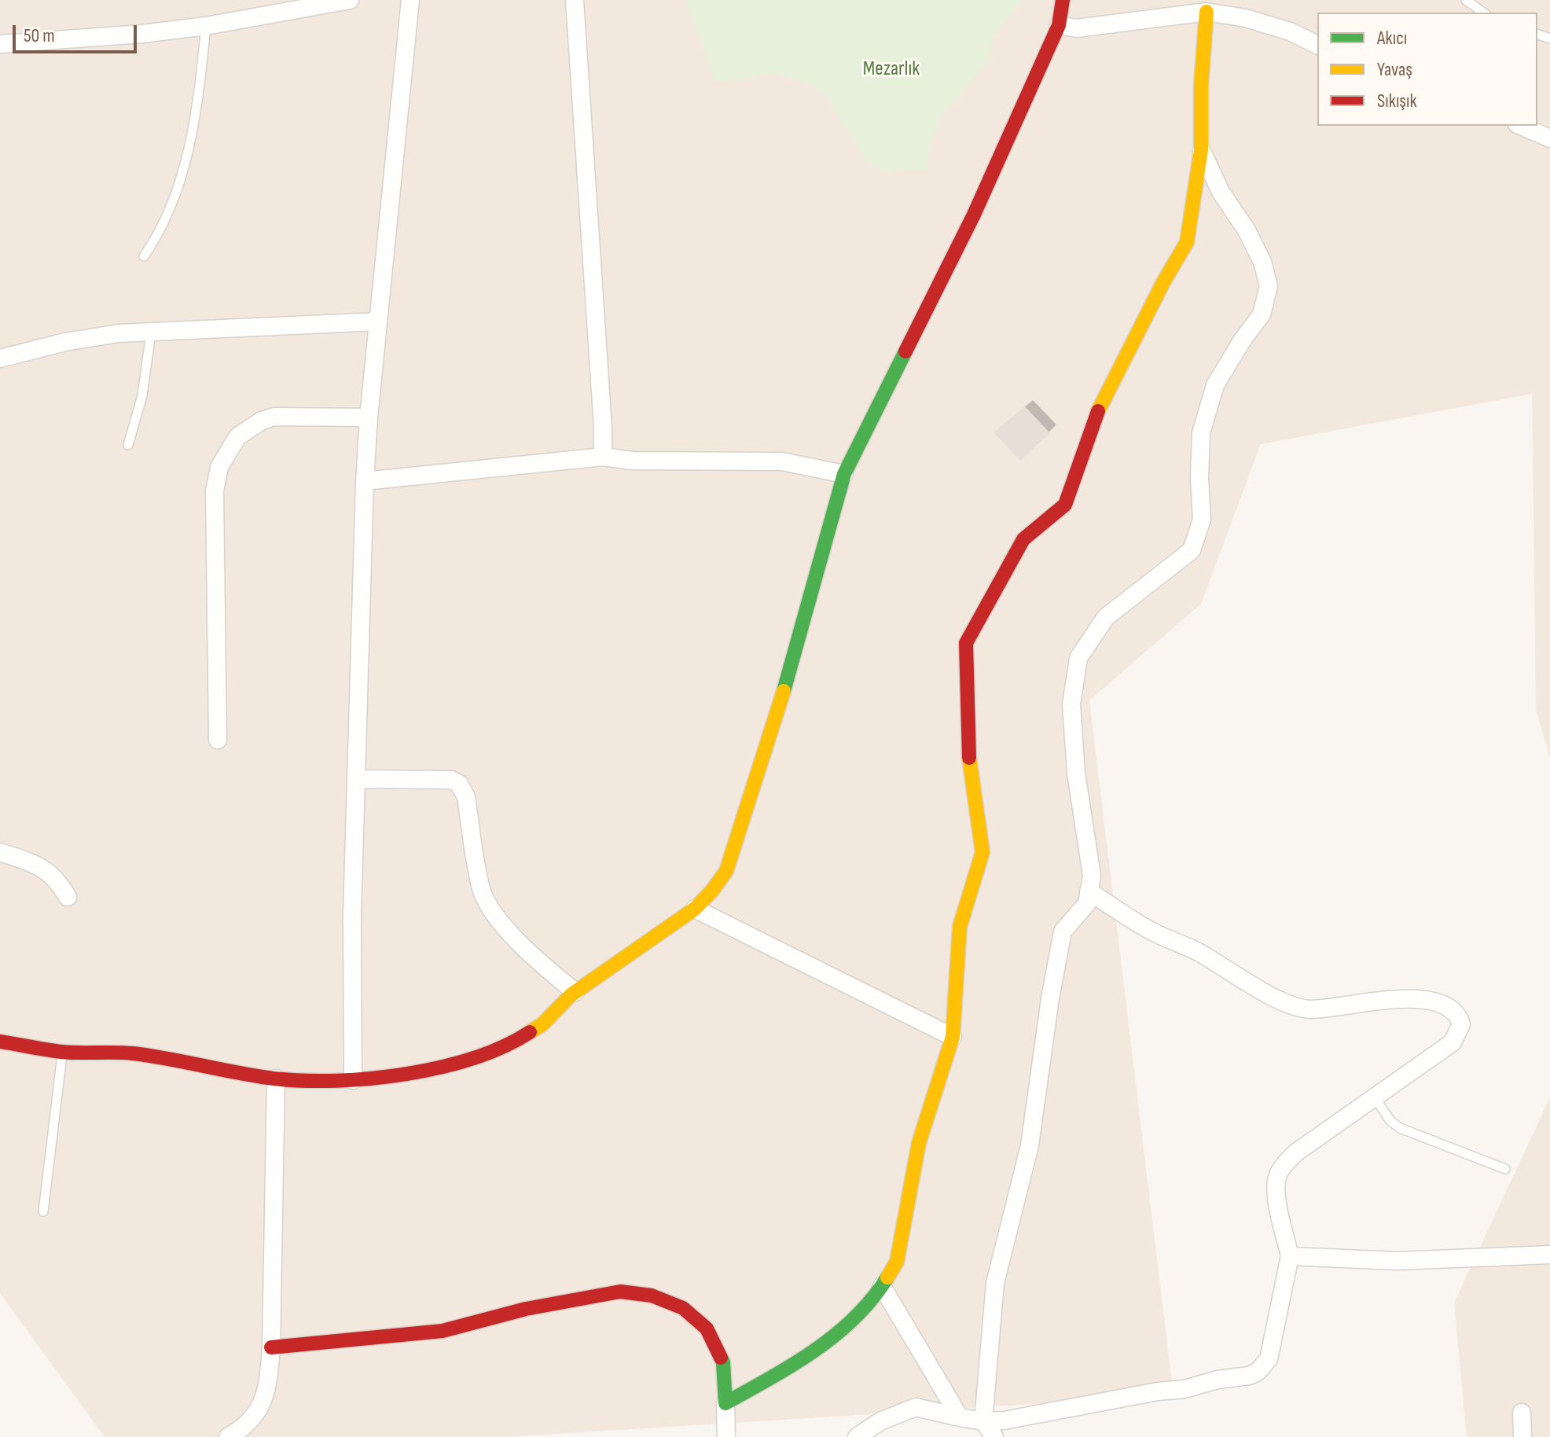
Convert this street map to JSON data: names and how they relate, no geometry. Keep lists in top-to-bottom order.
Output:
{
  "parks": ["Mezarlık"],
  "legend": ["Akıcı", "Yavaş", "Sıkışık"],
  "scale_bar": "50 m"
}
